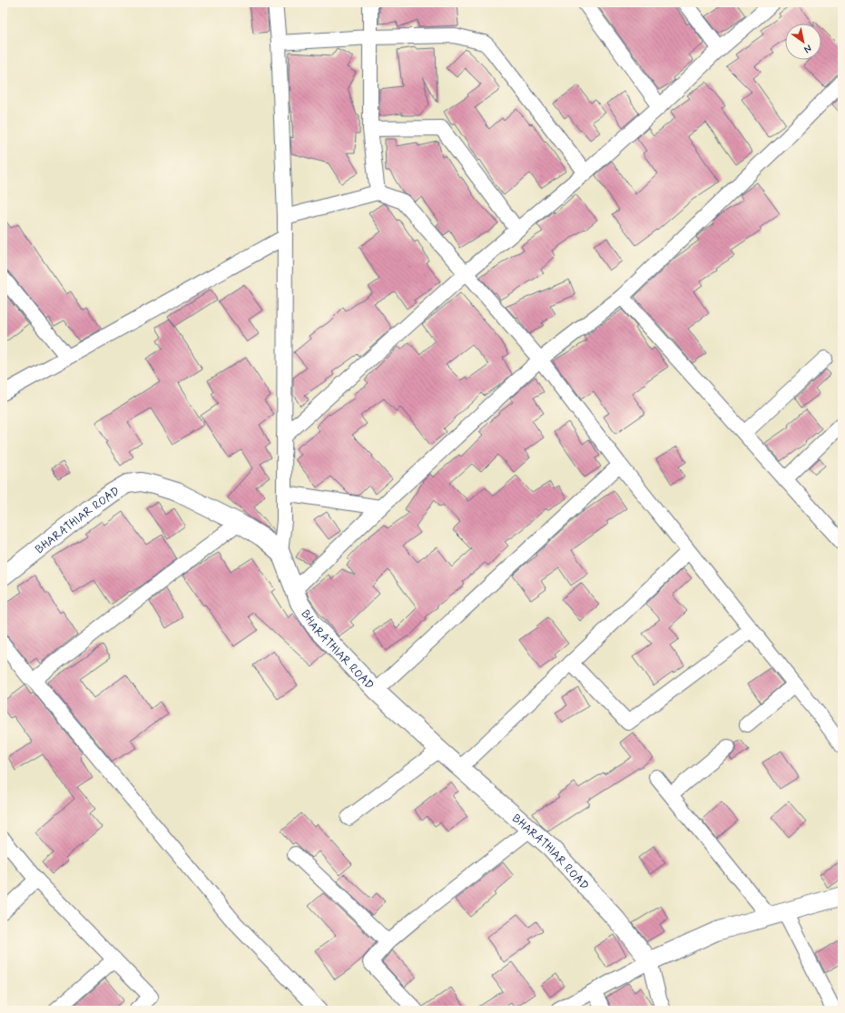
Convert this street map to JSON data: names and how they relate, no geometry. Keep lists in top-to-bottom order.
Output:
{
  "streets": {
    "main road": ["BHARATHIAR ROAD"]
  },
  "north": "bottom right"
}
